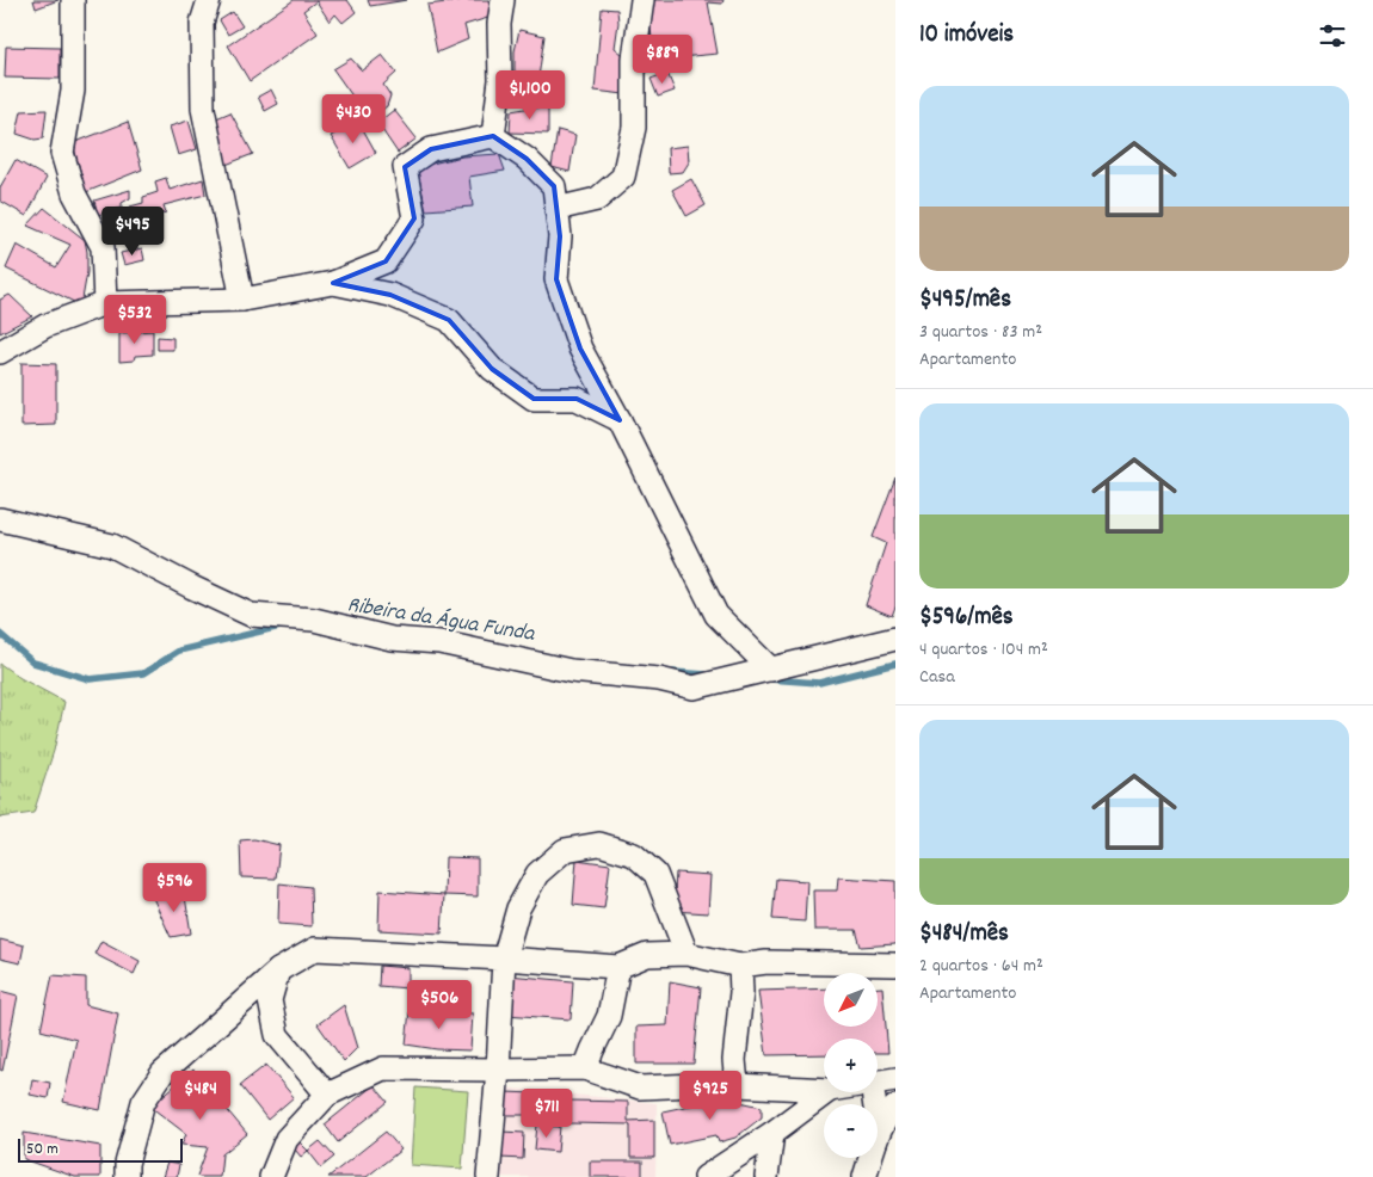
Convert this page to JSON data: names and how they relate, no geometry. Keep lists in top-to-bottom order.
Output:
{
  "water": ["Ribeira da Água Funda"],
  "scale_bar": "50 m",
  "north": "bottom left",
  "page": {
    "heading": "10 imóveis",
    "price": [
      "$889",
      "$1,100",
      "$430",
      "$495",
      "$532",
      "$596",
      "$506",
      "$484",
      "$925",
      "$711"
    ],
    "list": [
      {
        "name": "$495/mês",
        "note": "3 quartos · 83 m² · Apartamento"
      },
      {
        "name": "$596/mês",
        "note": "4 quartos · 104 m² · Casa"
      },
      {
        "name": "$484/mês",
        "note": "2 quartos · 64 m² · Apartamento"
      }
    ],
    "map_buttons": ["+", "−"],
    "scale": "50 m"
  }
}
